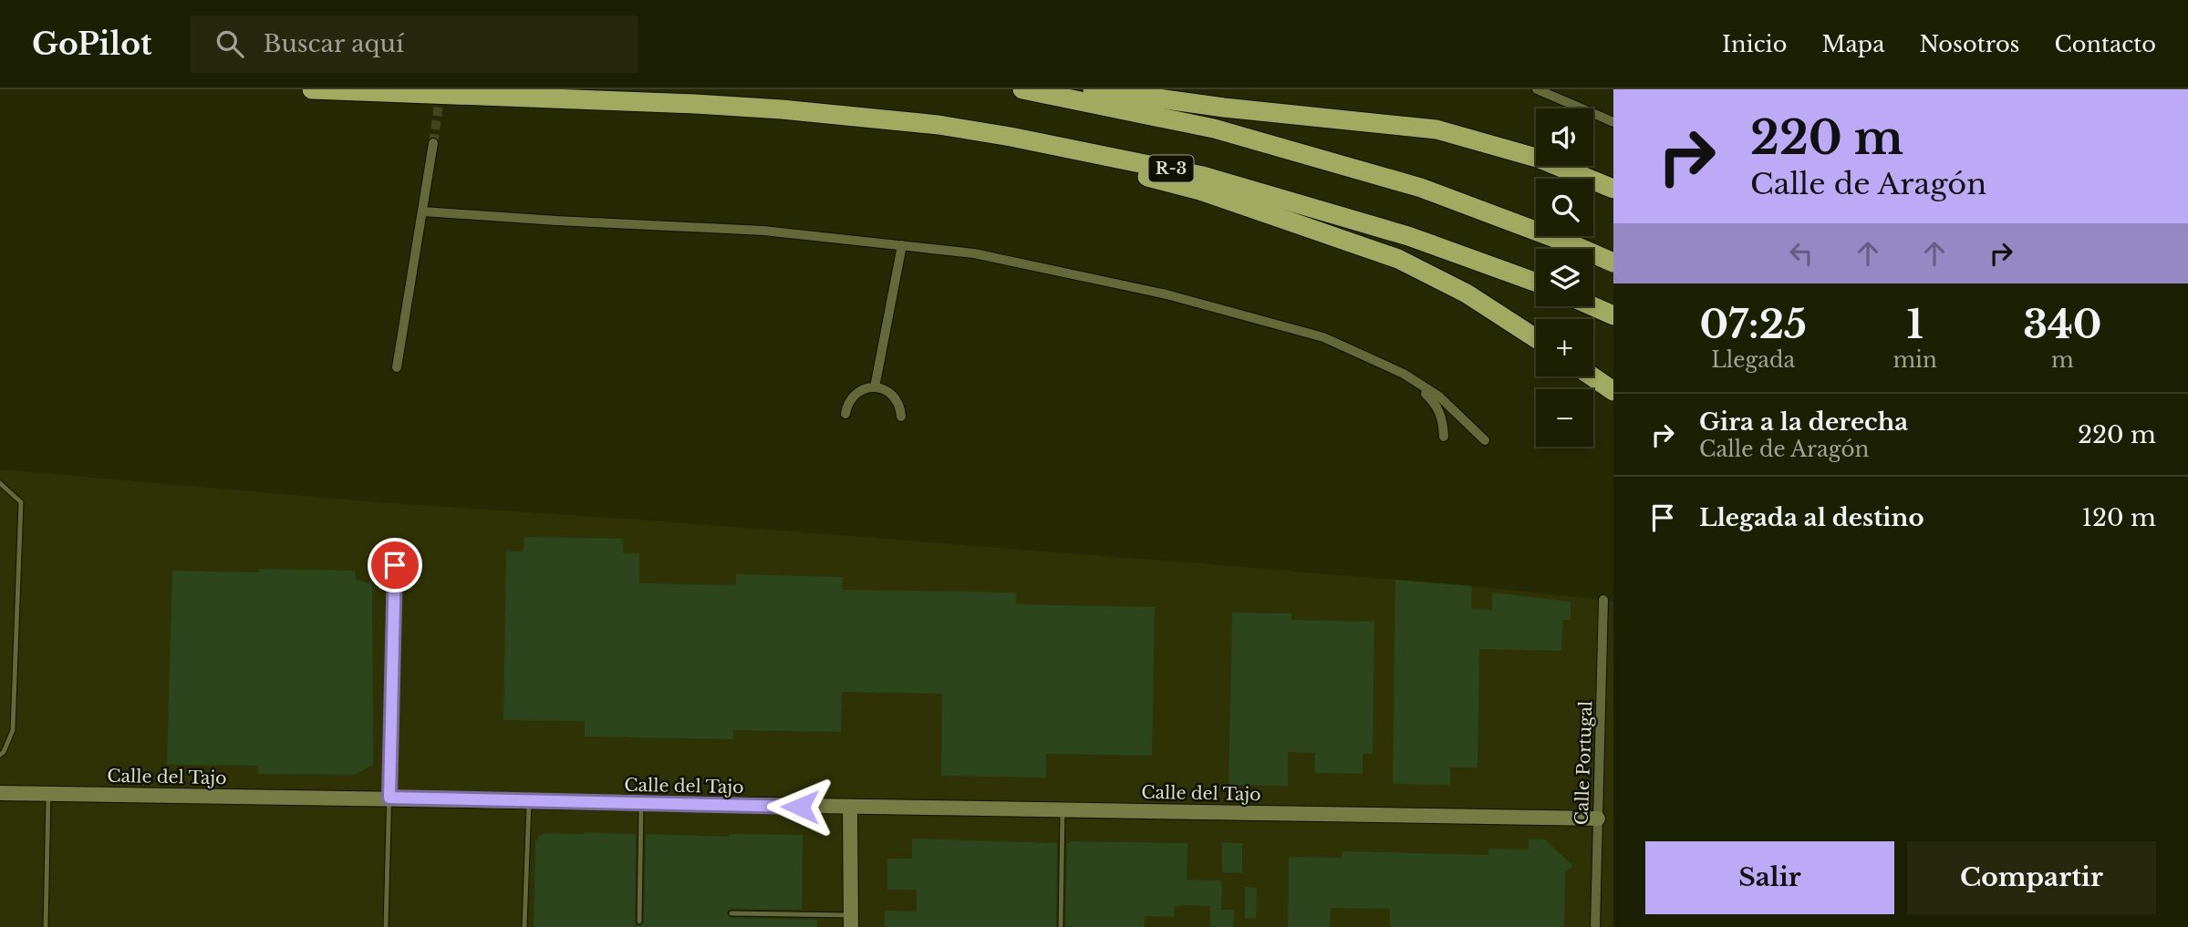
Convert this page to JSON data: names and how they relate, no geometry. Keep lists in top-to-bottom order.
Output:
{
  "streets": {
    "highway": ["R-3"],
    "street": ["Calle Portugal", "Calle del Tajo"]
  },
  "crossings": [
    ["Calle Portugal", "Calle del Tajo"]
  ],
  "page": {
    "header": "GoPilot",
    "search": "Buscar aquí",
    "nav": [
      "Inicio",
      "Mapa",
      "Nosotros",
      "Contacto"
    ],
    "turn": ["220 m", "Calle de Aragón"],
    "map_buttons": ["+", "−"],
    "eta": [
      "07:25",
      "Llegada",
      "1",
      "min",
      "340",
      "m"
    ],
    "list": [
      {
        "name": "Gira a la derecha",
        "note": "Calle de Aragón",
        "value": "220 m"
      },
      {
        "name": "Llegada al destino",
        "value": "120 m"
      }
    ],
    "buttons": ["Salir", "Compartir"]
  }
}
